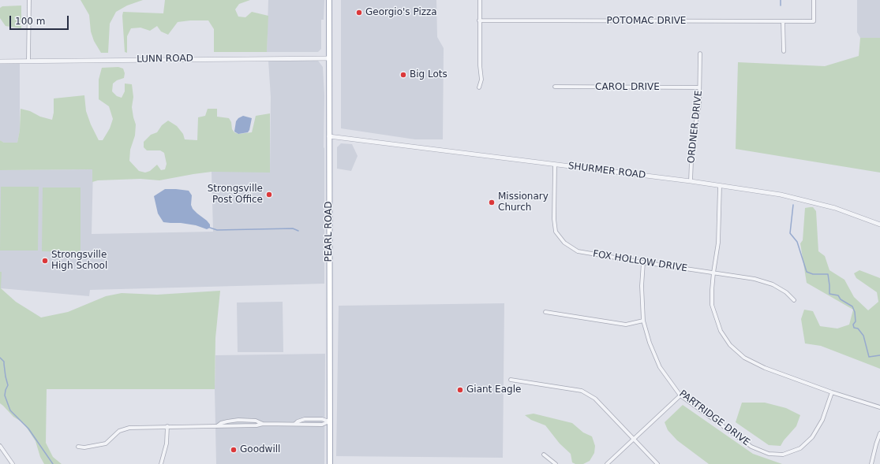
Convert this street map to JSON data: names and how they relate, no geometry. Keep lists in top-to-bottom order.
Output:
{
  "streets": {
    "main road": ["PEARL ROAD"],
    "street": [
      "POTOMAC DRIVE",
      "LUNN ROAD",
      "CAROL DRIVE",
      "ORDNER DRIVE",
      "SHURMER ROAD",
      "FOX HOLLOW DRIVE",
      "PARTRIDGE DRIVE"
    ]
  },
  "crossings": [
    ["LUNN ROAD", "PEARL ROAD"],
    ["CAROL DRIVE", "ORDNER DRIVE"],
    ["ORDNER DRIVE", "SHURMER ROAD"],
    ["SHURMER ROAD", "PEARL ROAD"],
    ["SHURMER ROAD", "FOX HOLLOW DRIVE"],
    ["FOX HOLLOW DRIVE", "PARTRIDGE DRIVE"]
  ],
  "places": [
    "Georgio's Pizza",
    "Big Lots",
    "Strongsville Post Office",
    "Missionary Church",
    "Strongsville High School",
    "Giant Eagle",
    "Goodwill"
  ],
  "scale_bar": "100 m"
}
